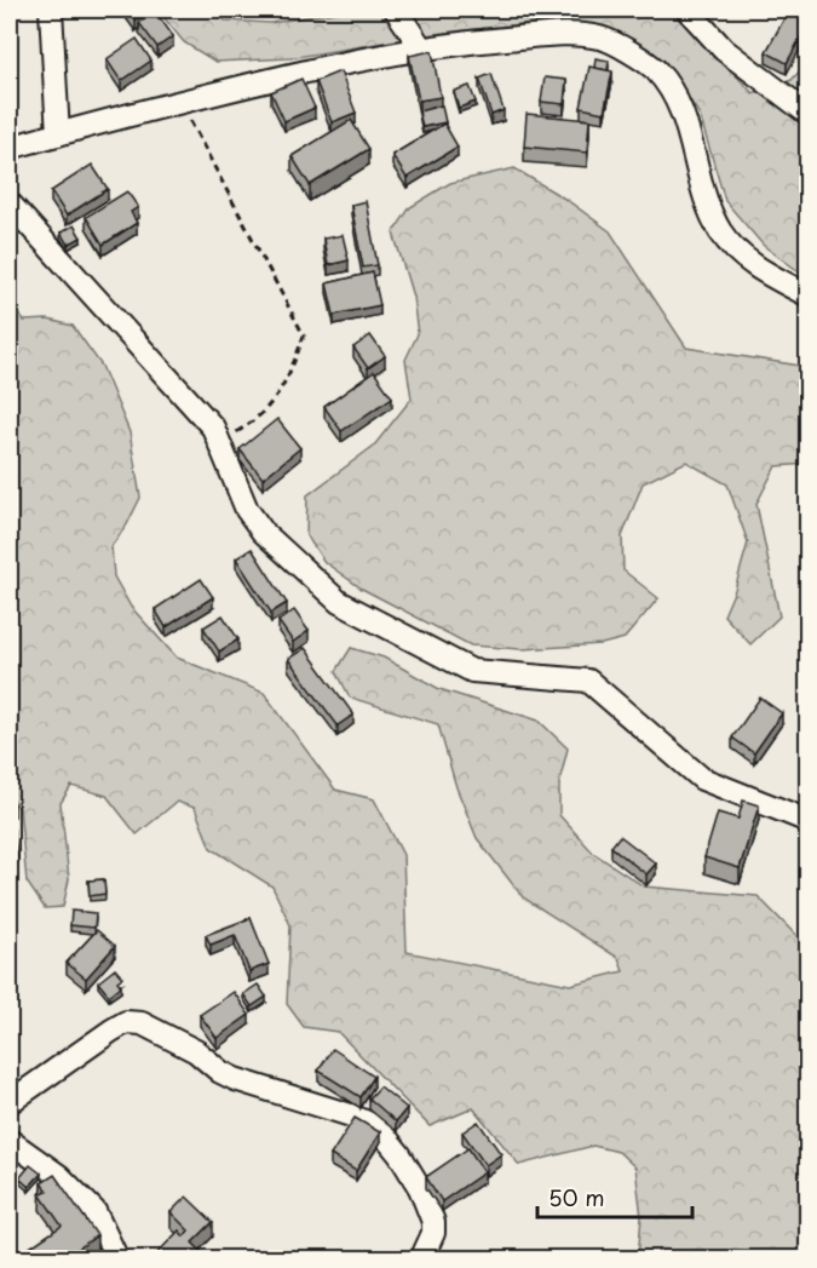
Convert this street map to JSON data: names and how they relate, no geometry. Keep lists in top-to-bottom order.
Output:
{
  "scale_bar": "50 m"
}
